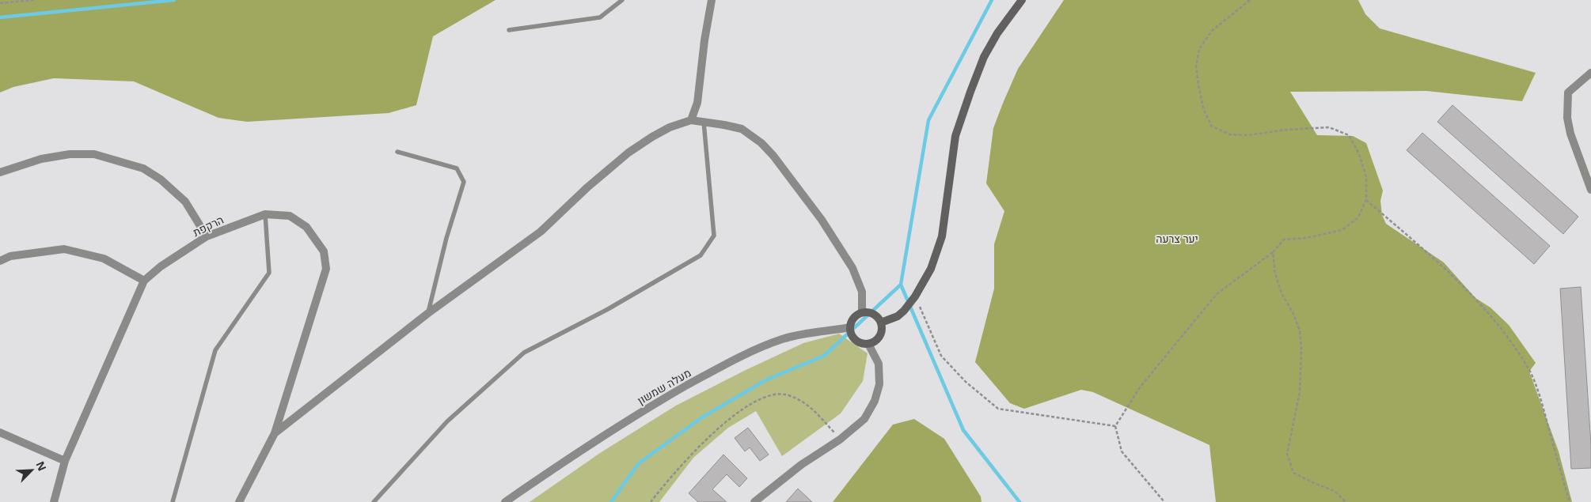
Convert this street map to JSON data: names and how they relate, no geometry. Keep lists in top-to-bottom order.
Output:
{
  "streets": {
    "street": ["הרקפת", "מעלה שמשון"]
  },
  "parks": ["יער צרעה"],
  "north": "top right"
}
